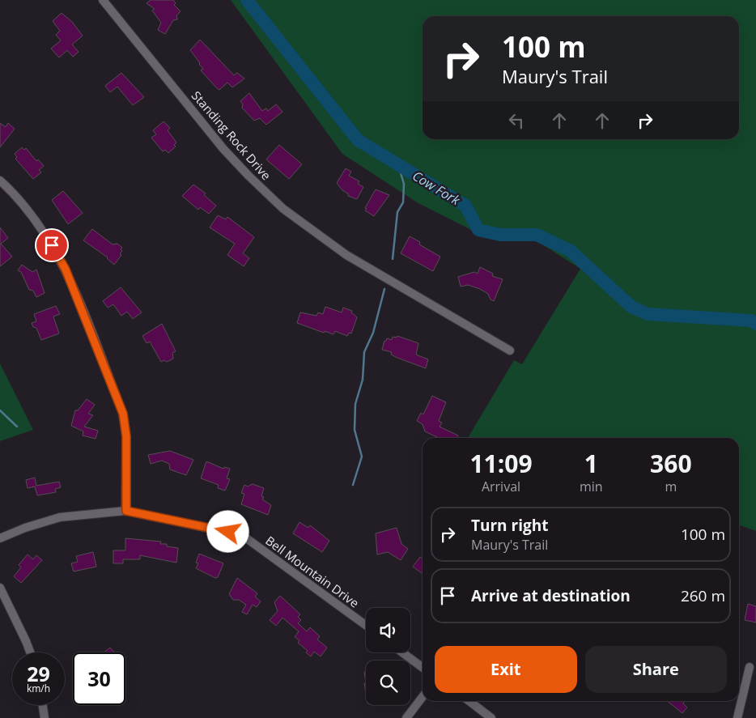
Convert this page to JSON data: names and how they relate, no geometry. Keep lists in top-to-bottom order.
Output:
{
  "streets": {
    "street": ["Standing Rock Drive", "Bell Mountain Drive"]
  },
  "water": ["Cow Fork"],
  "page": {
    "turn": ["100 m", "Maury's Trail"],
    "eta": [
      "11:09",
      "Arrival",
      "1",
      "min",
      "360",
      "m"
    ],
    "list": [
      {
        "name": "Turn right",
        "note": "Maury's Trail",
        "value": "100 m"
      },
      {
        "name": "Arrive at destination",
        "value": "260 m"
      }
    ],
    "buttons": ["Exit", "Share"],
    "speed": "29 km/h",
    "limit": "30"
  }
}
